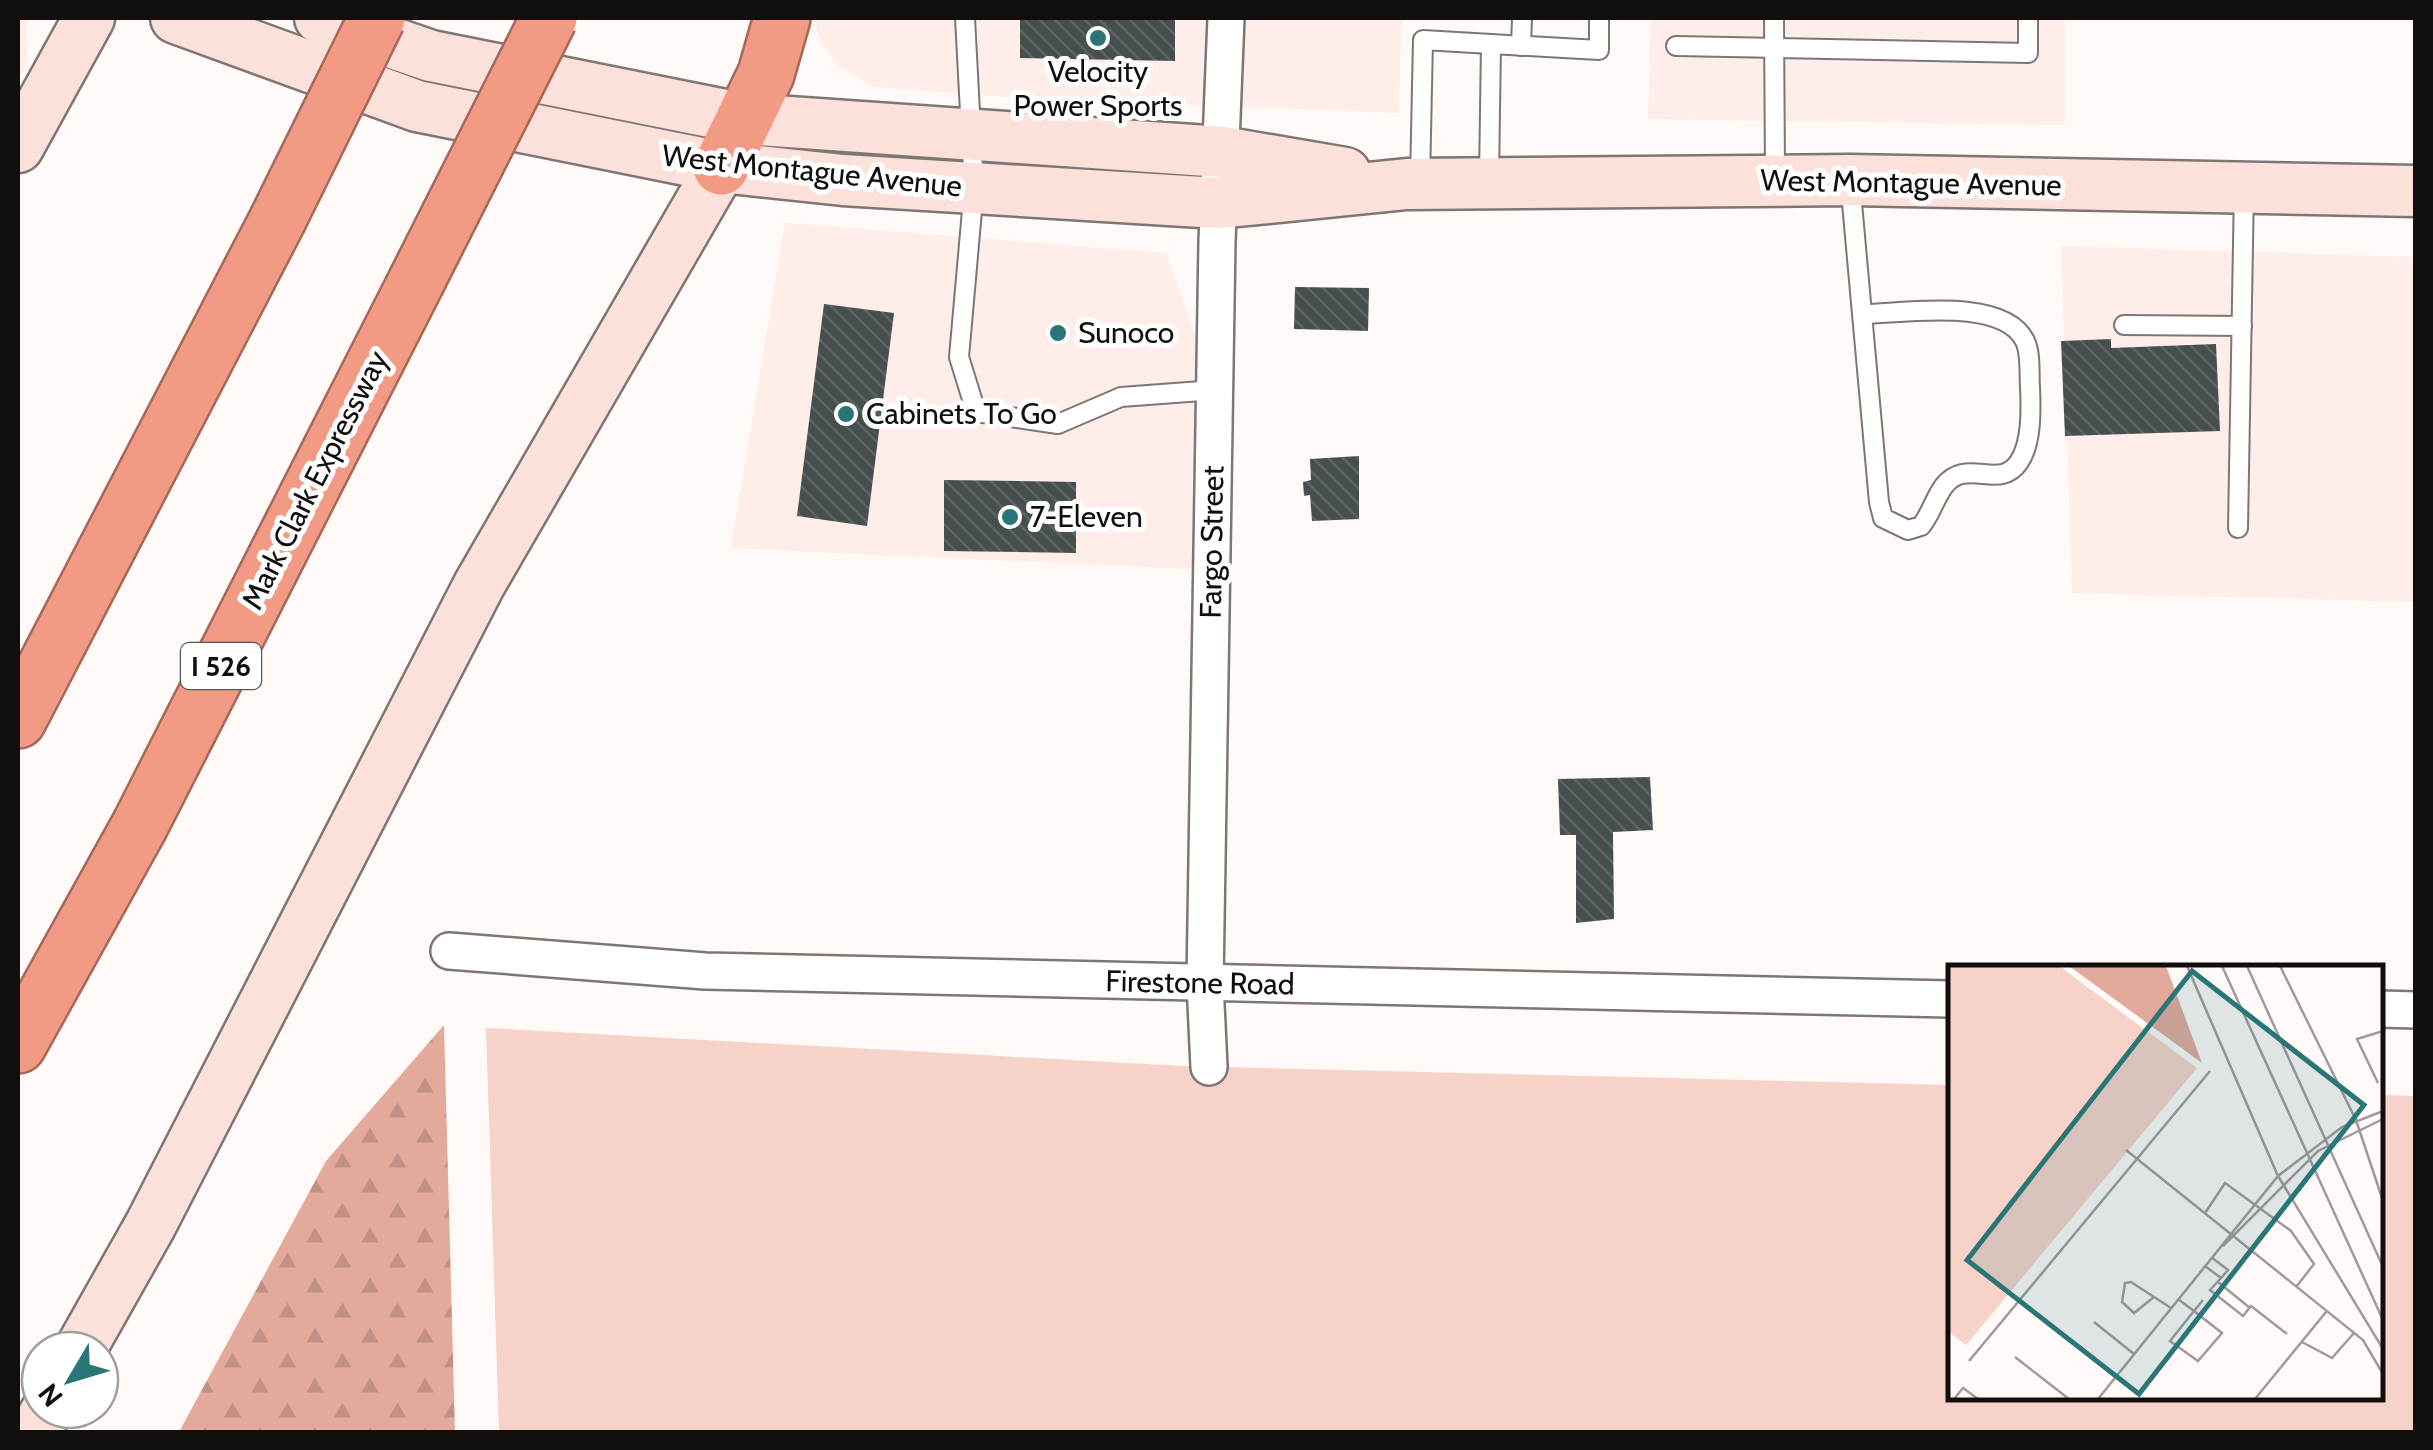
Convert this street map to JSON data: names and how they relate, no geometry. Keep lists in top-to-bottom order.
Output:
{
  "streets": {
    "highway": ["Mark Clark Expressway", "I 526"],
    "main road": ["West Montague Avenue"],
    "street": ["Fargo Street", "Firestone Road"]
  },
  "crossings": [
    ["West Montague Avenue", "Fargo Street"],
    ["Fargo Street", "Firestone Road"]
  ],
  "places": [
    "Velocity Power Sports",
    "Sunoco",
    "Cabinets To Go",
    "7-Eleven"
  ],
  "north": "bottom left"
}
